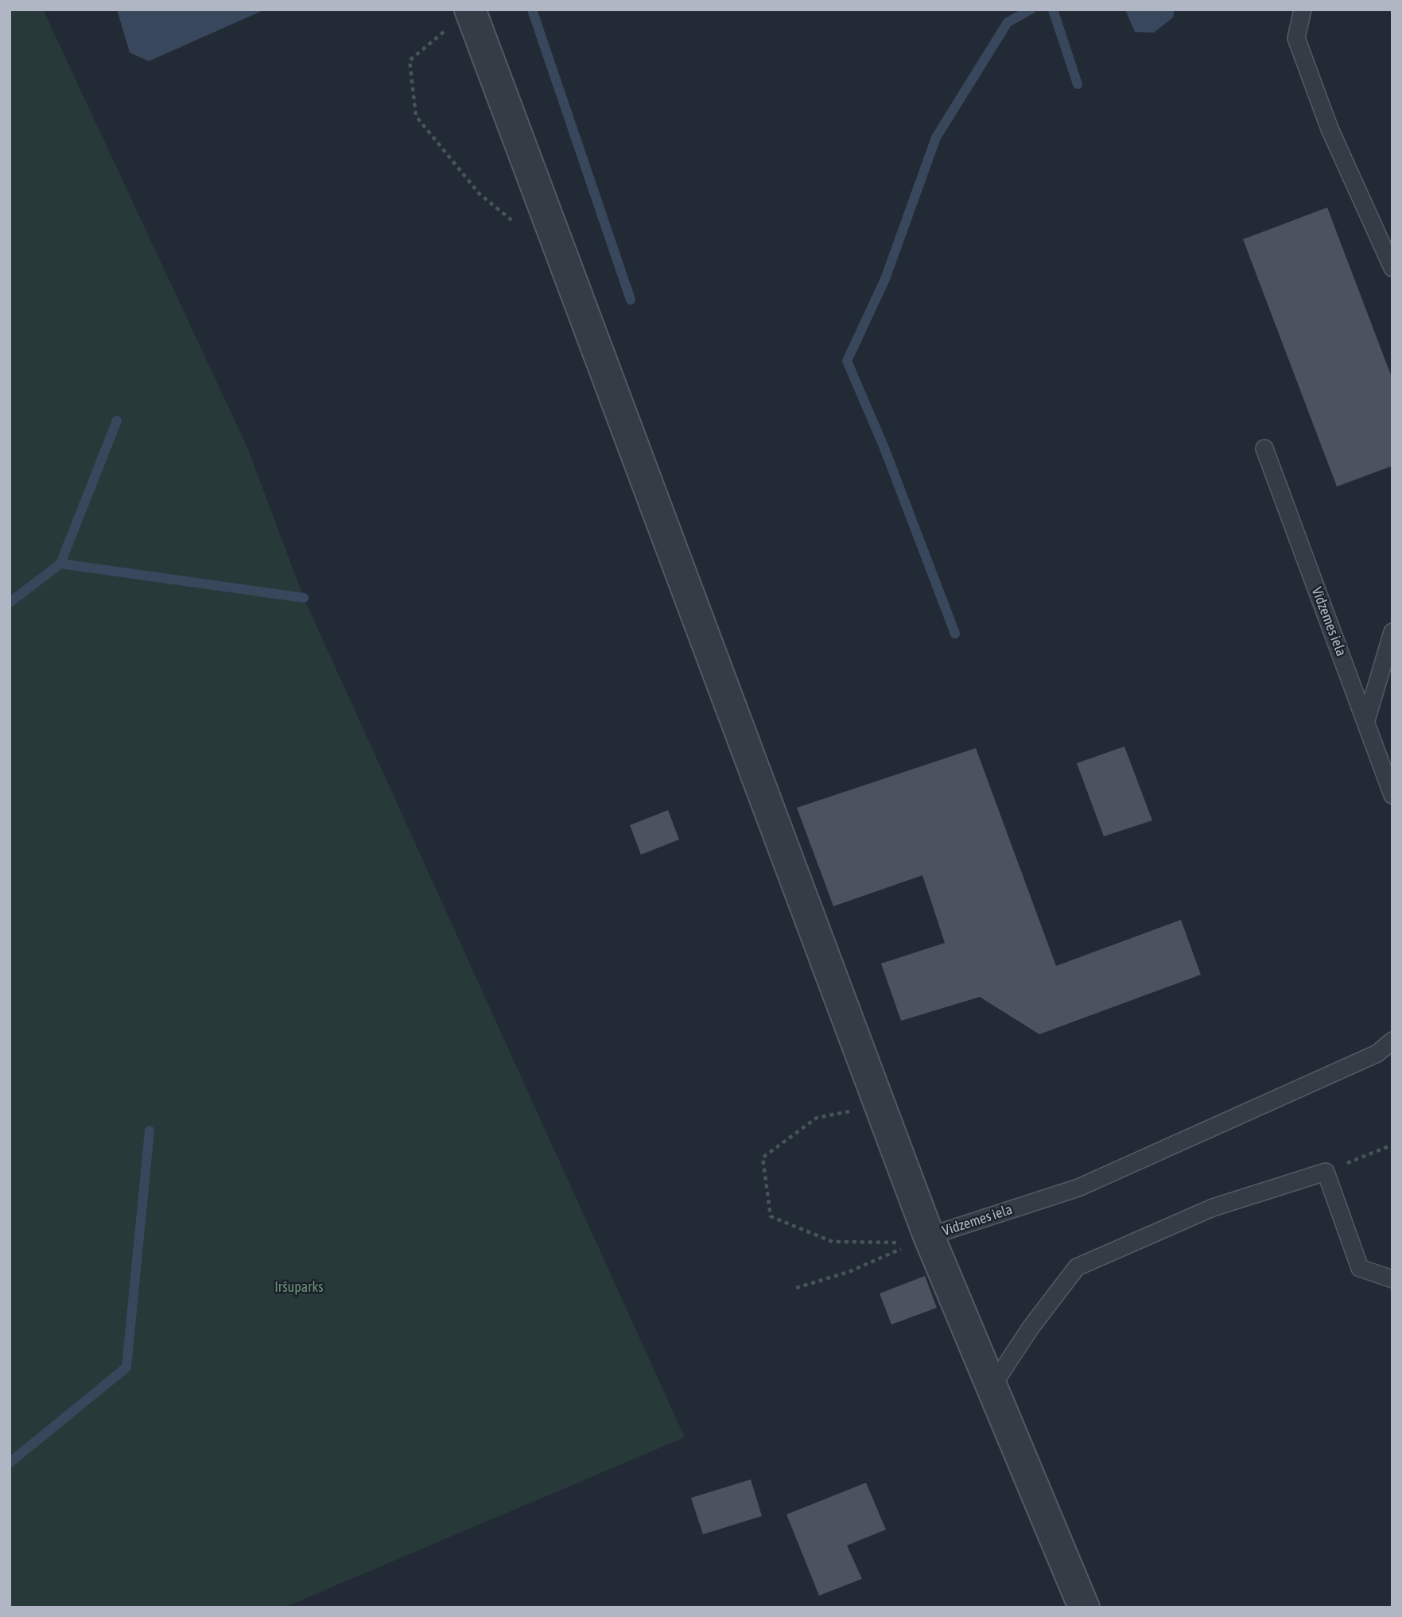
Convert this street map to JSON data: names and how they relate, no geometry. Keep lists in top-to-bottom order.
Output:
{
  "streets": {
    "street": ["Vidzemes iela"]
  },
  "parks": ["Iršuparks"]
}
